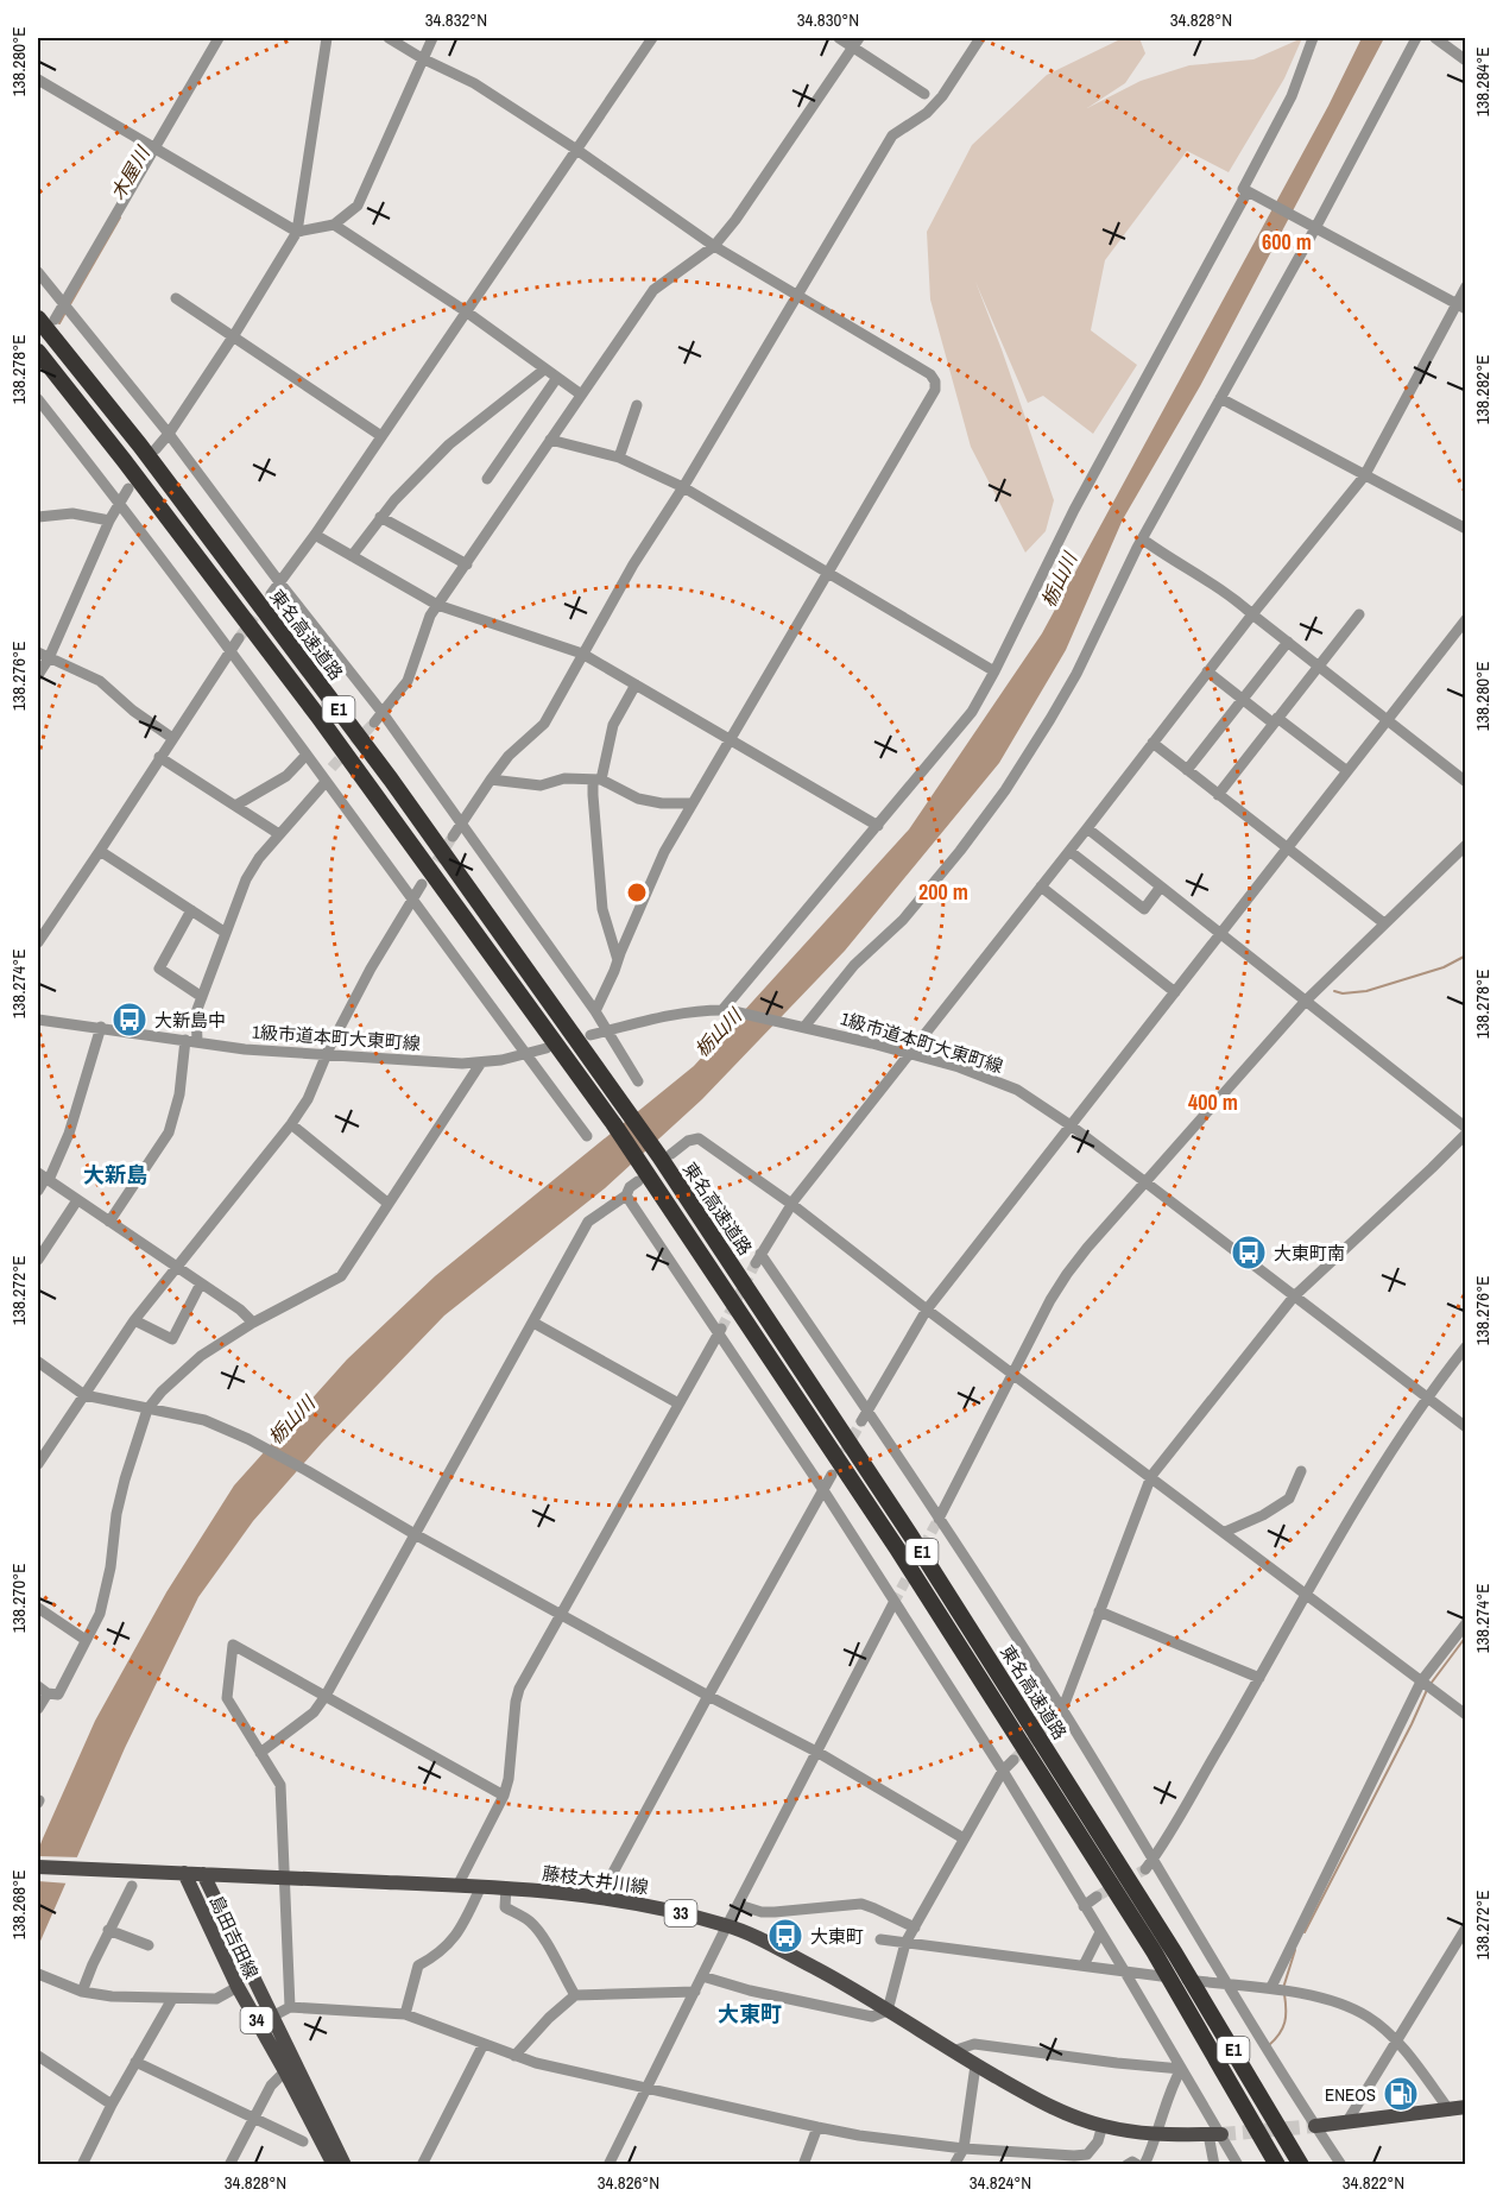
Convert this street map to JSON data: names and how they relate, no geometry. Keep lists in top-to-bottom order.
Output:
{
  "streets": {
    "highway": ["東名高速道路", "E1"],
    "main road": [
      "藤枝大井川線",
      "33",
      "島田吉田線",
      "34"
    ],
    "street": ["1級市道本町大東町線"]
  },
  "crossings": [
    ["藤枝大井川線", "島田吉田線"]
  ],
  "districts": ["大新島", "大東町"],
  "water": ["木屋川", "栃山川"],
  "places": {
    "bus stop": ["大新島中", "大東町南", "大東町"],
    "fuel station": ["ENEOS"]
  },
  "coordinates": [
    "34.832°N",
    "34.830°N",
    "34.828°N",
    "138.280°E",
    "138.284°E",
    "138.278°E",
    "138.282°E",
    "138.276°E",
    "138.274°E",
    "138.272°E",
    "138.270°E",
    "138.268°E",
    "34.826°N",
    "34.824°N",
    "34.822°N"
  ],
  "rings": ["600 m", "200 m", "400 m"]
}
